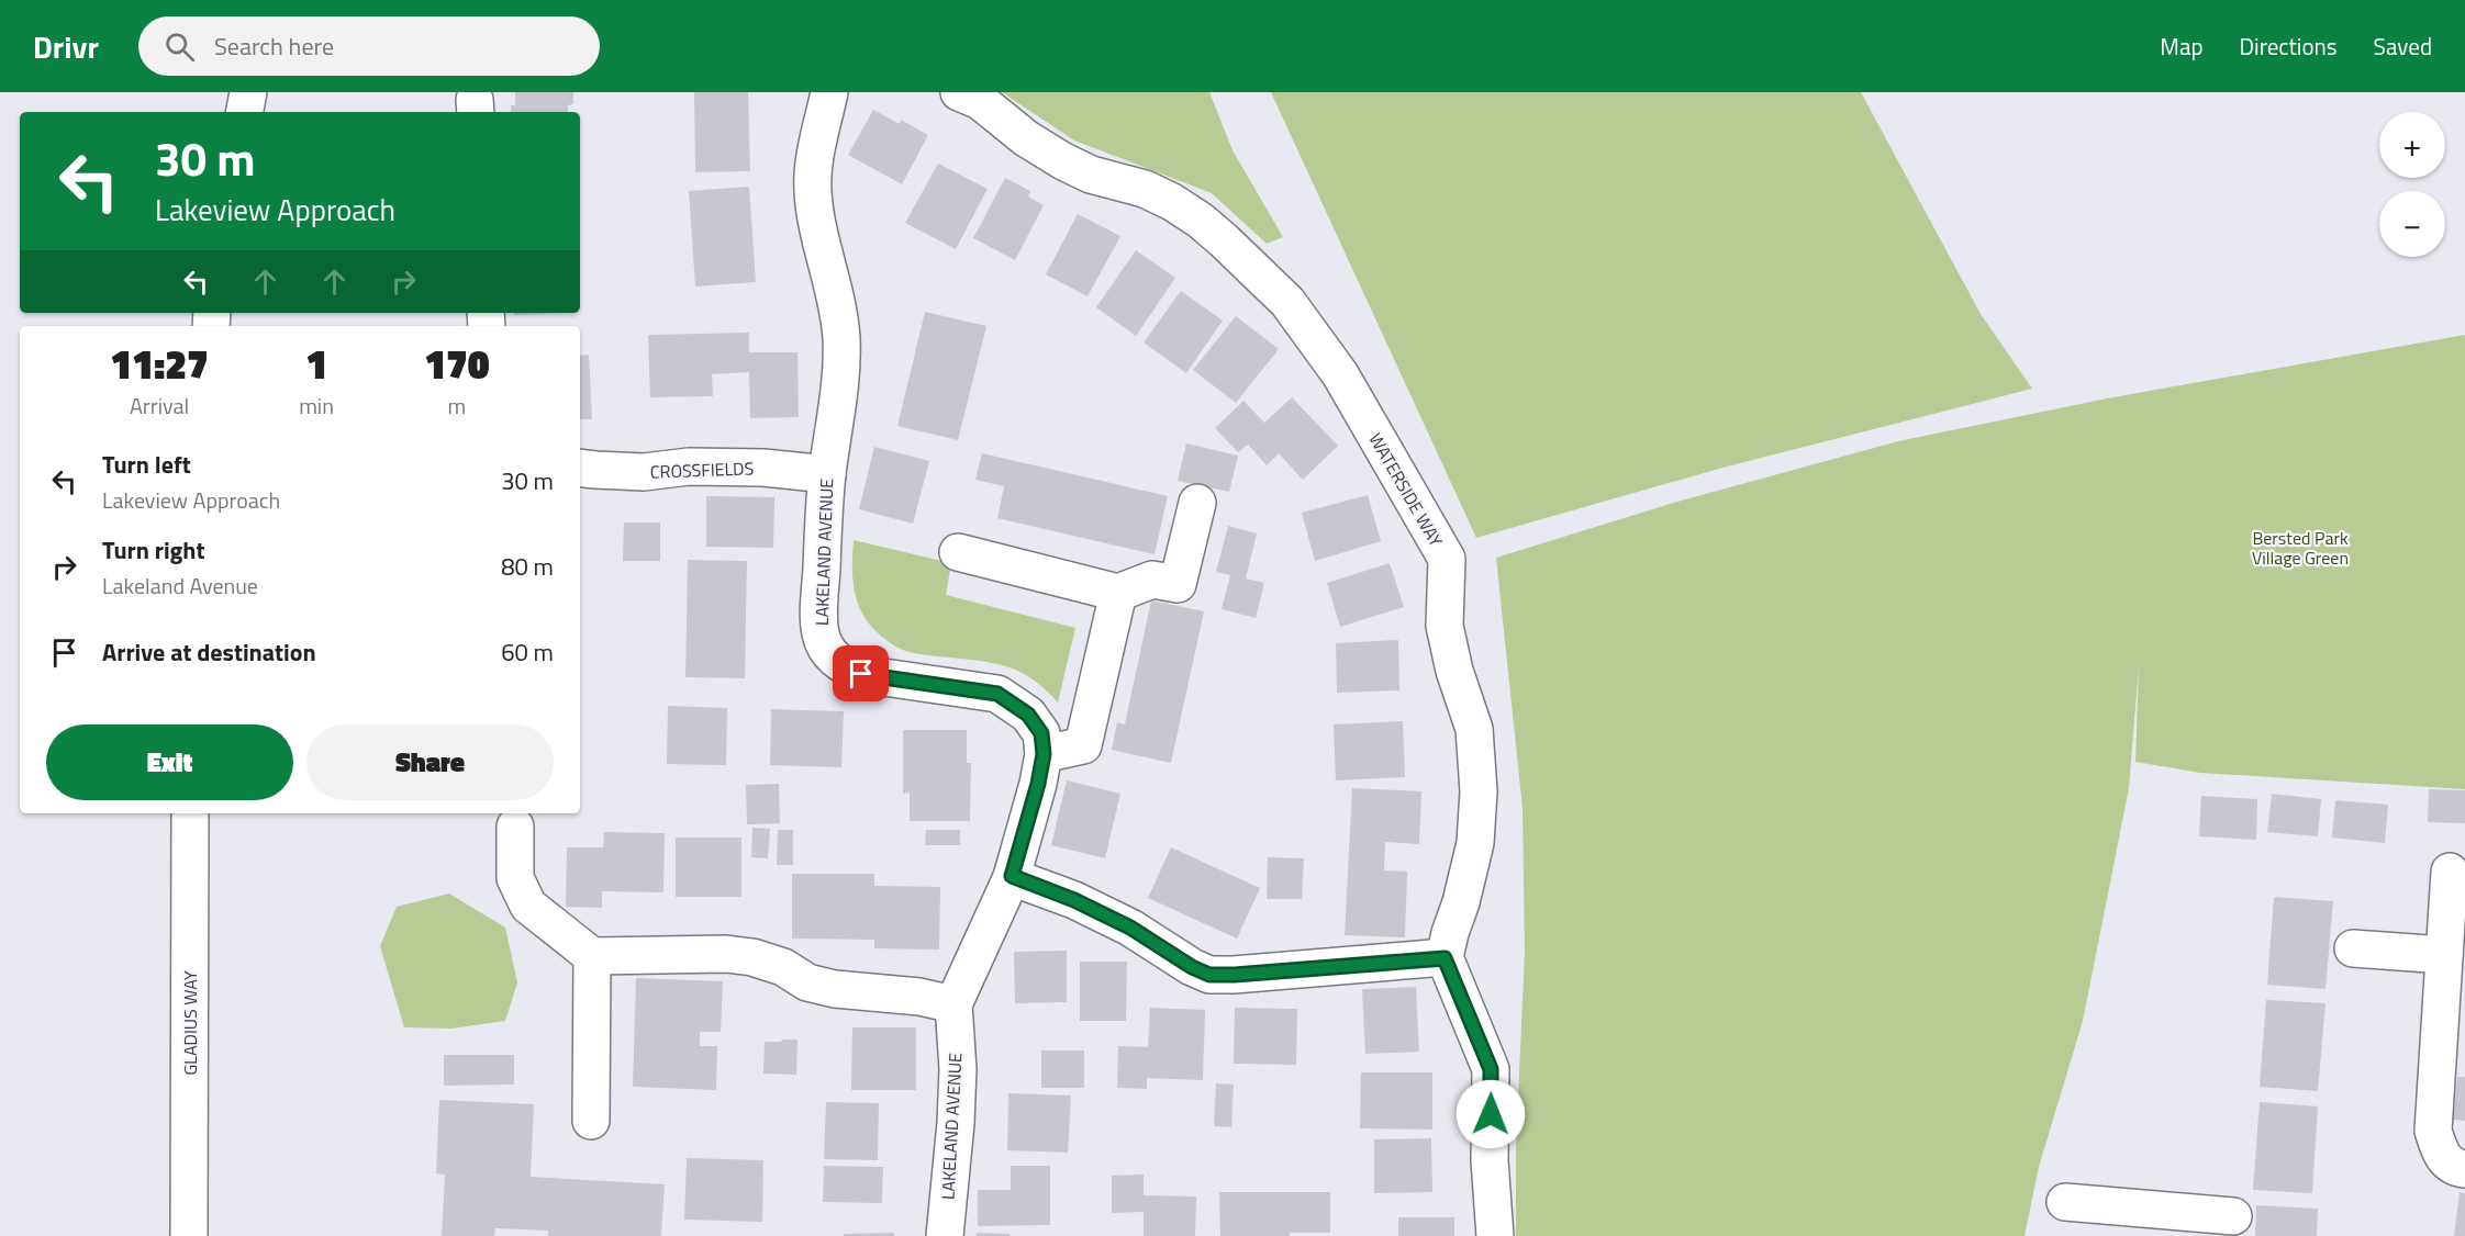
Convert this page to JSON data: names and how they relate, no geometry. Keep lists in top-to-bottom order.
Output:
{
  "streets": {
    "main road": [
      "CROSSFIELDS",
      "WATERSIDE WAY",
      "LAKELAND AVENUE",
      "GLADIUS WAY"
    ]
  },
  "crossings": [
    ["CROSSFIELDS", "LAKELAND AVENUE"]
  ],
  "parks": ["Bersted Park Village Green"],
  "page": {
    "header": "Drivr",
    "search": "Search here",
    "nav": ["Map", "Directions", "Saved"],
    "map_buttons": ["+", "−"],
    "turn": ["30 m", "Lakeview Approach"],
    "eta": [
      "11:27",
      "Arrival",
      "1",
      "min",
      "170",
      "m"
    ],
    "list": [
      {
        "name": "Turn left",
        "note": "Lakeview Approach",
        "value": "30 m"
      },
      {
        "name": "Turn right",
        "note": "Lakeland Avenue",
        "value": "80 m"
      },
      {
        "name": "Arrive at destination",
        "value": "60 m"
      }
    ],
    "buttons": ["Exit", "Share"]
  }
}
